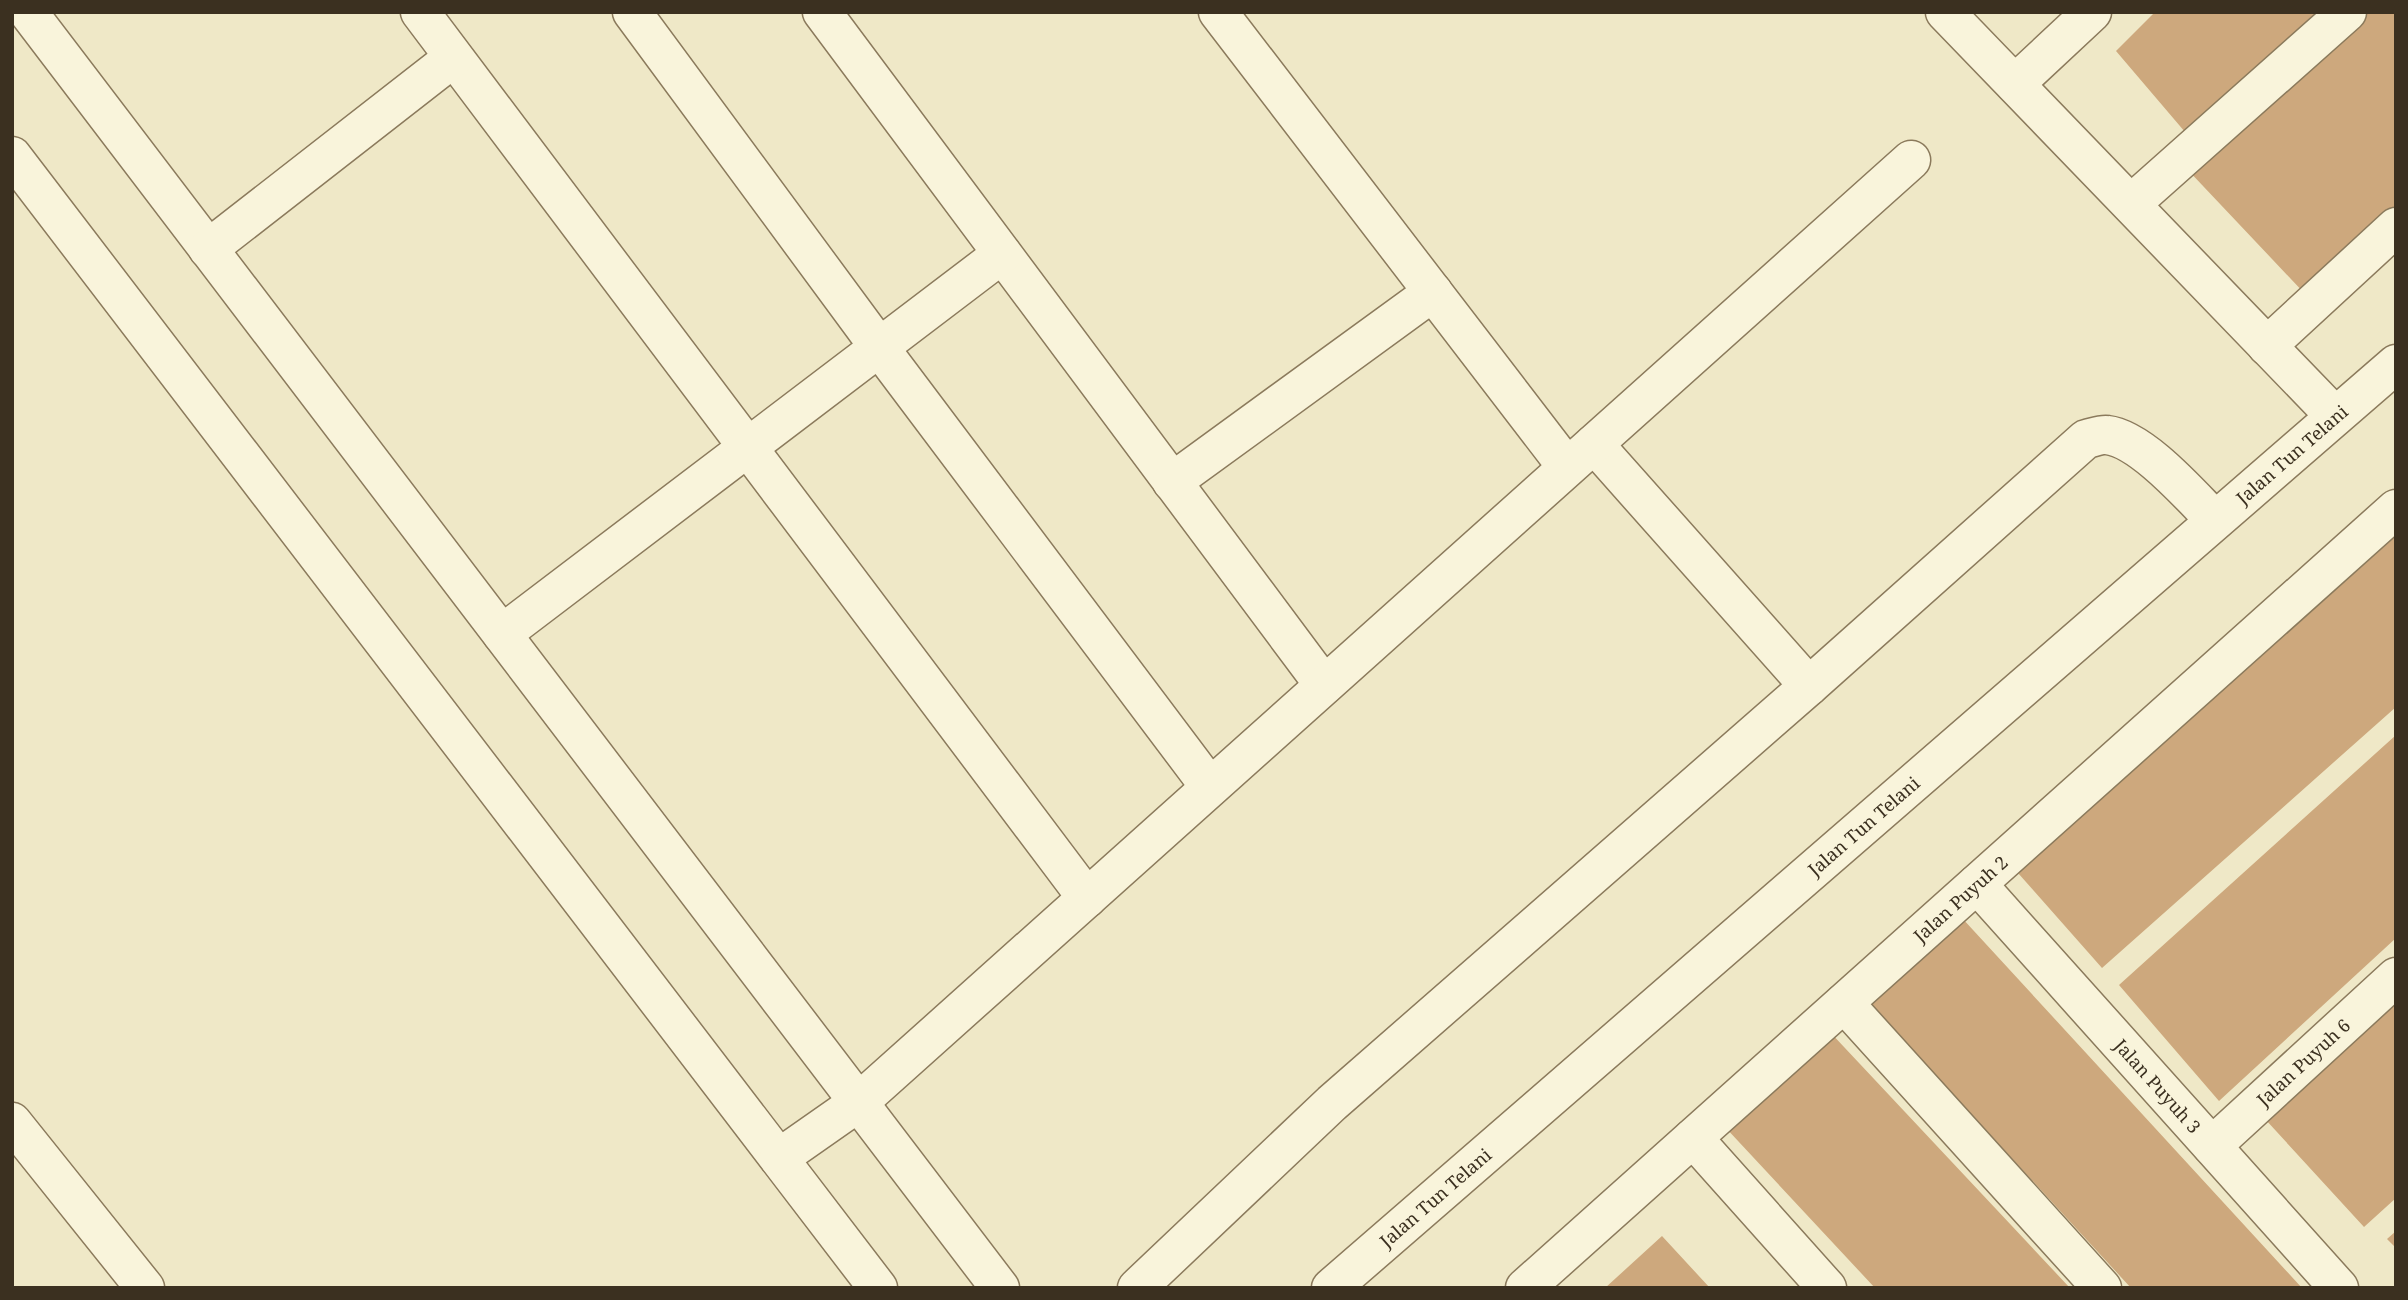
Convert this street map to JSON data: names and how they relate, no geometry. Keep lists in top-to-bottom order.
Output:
{
  "streets": {
    "street": [
      "Jalan Tun Telani",
      "Jalan Puyuh 2",
      "Jalan Puyuh 6",
      "Jalan Puyuh 3"
    ]
  },
  "crossings": [
    ["Jalan Puyuh 2", "Jalan Puyuh 3"],
    ["Jalan Puyuh 6", "Jalan Puyuh 3"]
  ]
}
